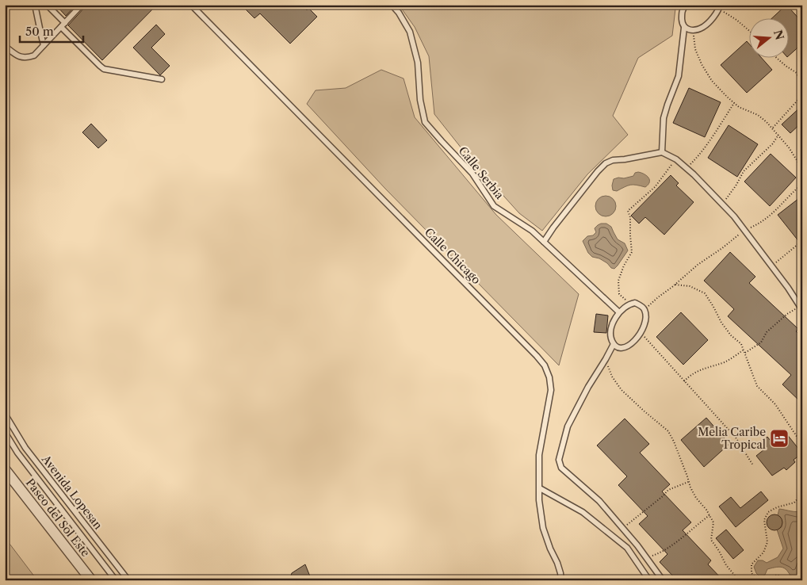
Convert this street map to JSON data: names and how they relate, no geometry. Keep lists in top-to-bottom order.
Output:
{
  "streets": {
    "street": ["Paseo del Sol Este"],
    "lane": ["Calle Serbia", "Calle Chicago", "Avenida Lopesan"]
  },
  "places": {
    "hotel": ["Melia Caribe Tropical"]
  },
  "scale_bar": "50 m",
  "north": "right"
}
